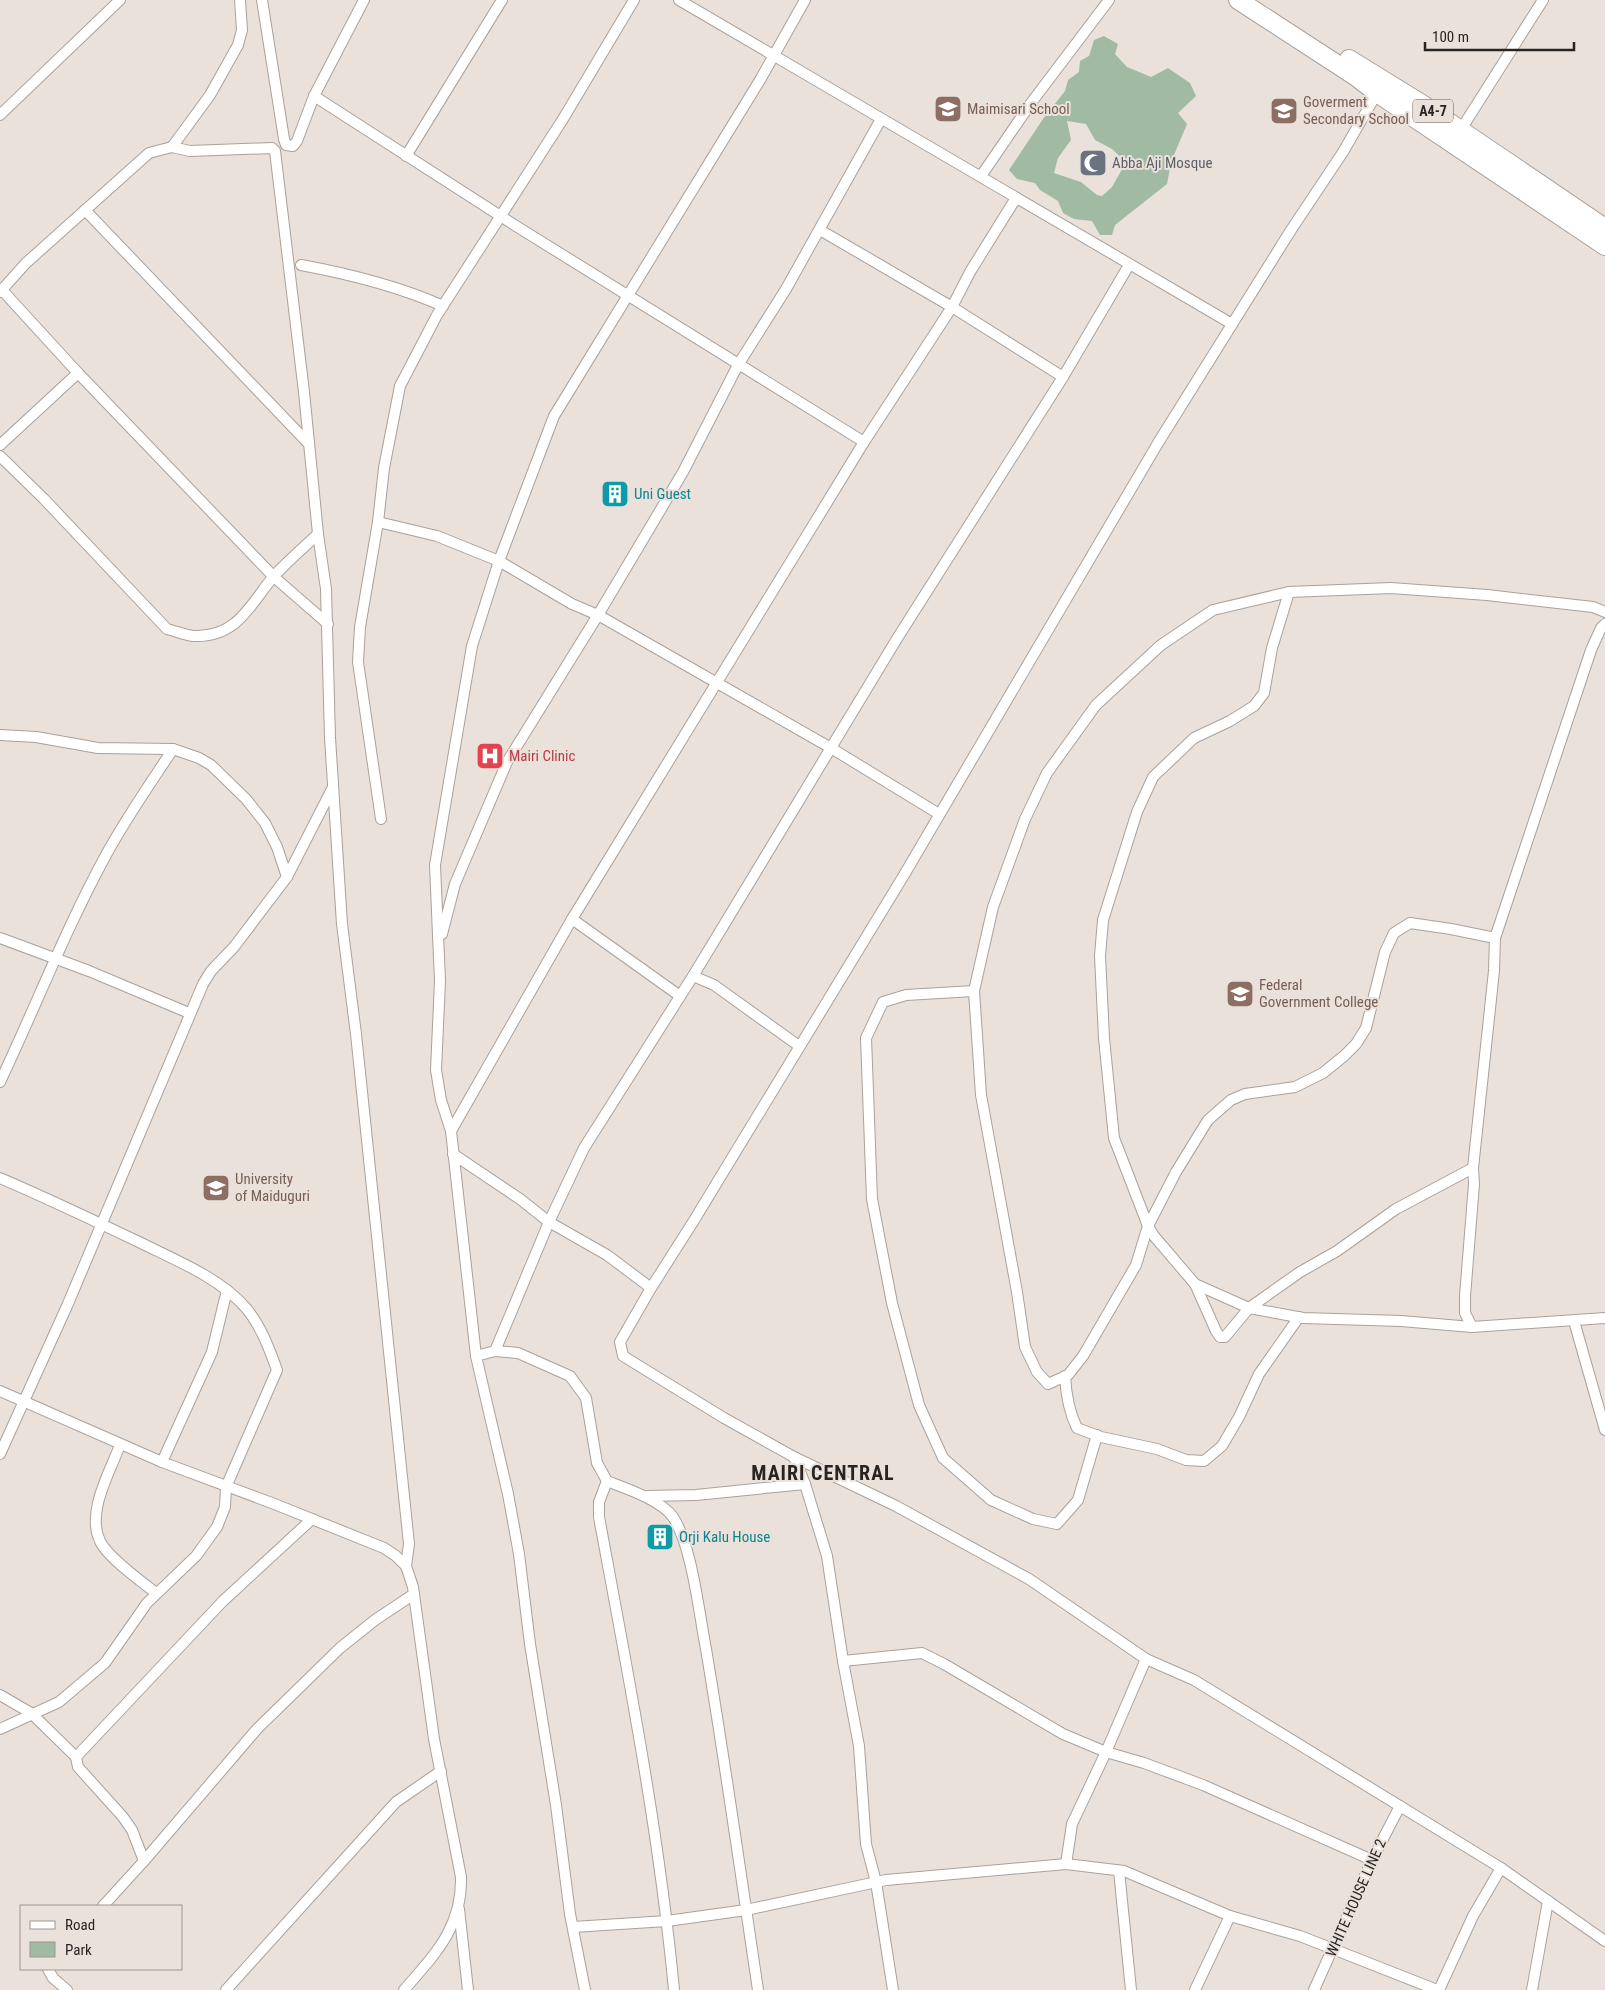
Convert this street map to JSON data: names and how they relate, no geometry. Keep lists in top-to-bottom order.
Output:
{
  "streets": {
    "highway": ["A4-7"],
    "street": ["WHITE HOUSE LINE 2"]
  },
  "districts": ["MAIRI CENTRAL"],
  "places": {
    "school or university": [
      "Maimisari School",
      "Goverment Secondary School",
      "Federal Government College",
      "University of Maiduguri"
    ],
    "mosque": ["Abba Aji Mosque"],
    "building": ["Uni Guest", "Orji Kalu House"],
    "hospital": ["Mairi Clinic"]
  },
  "legend": ["Road", "Park"],
  "scale_bar": "100 m"
}
